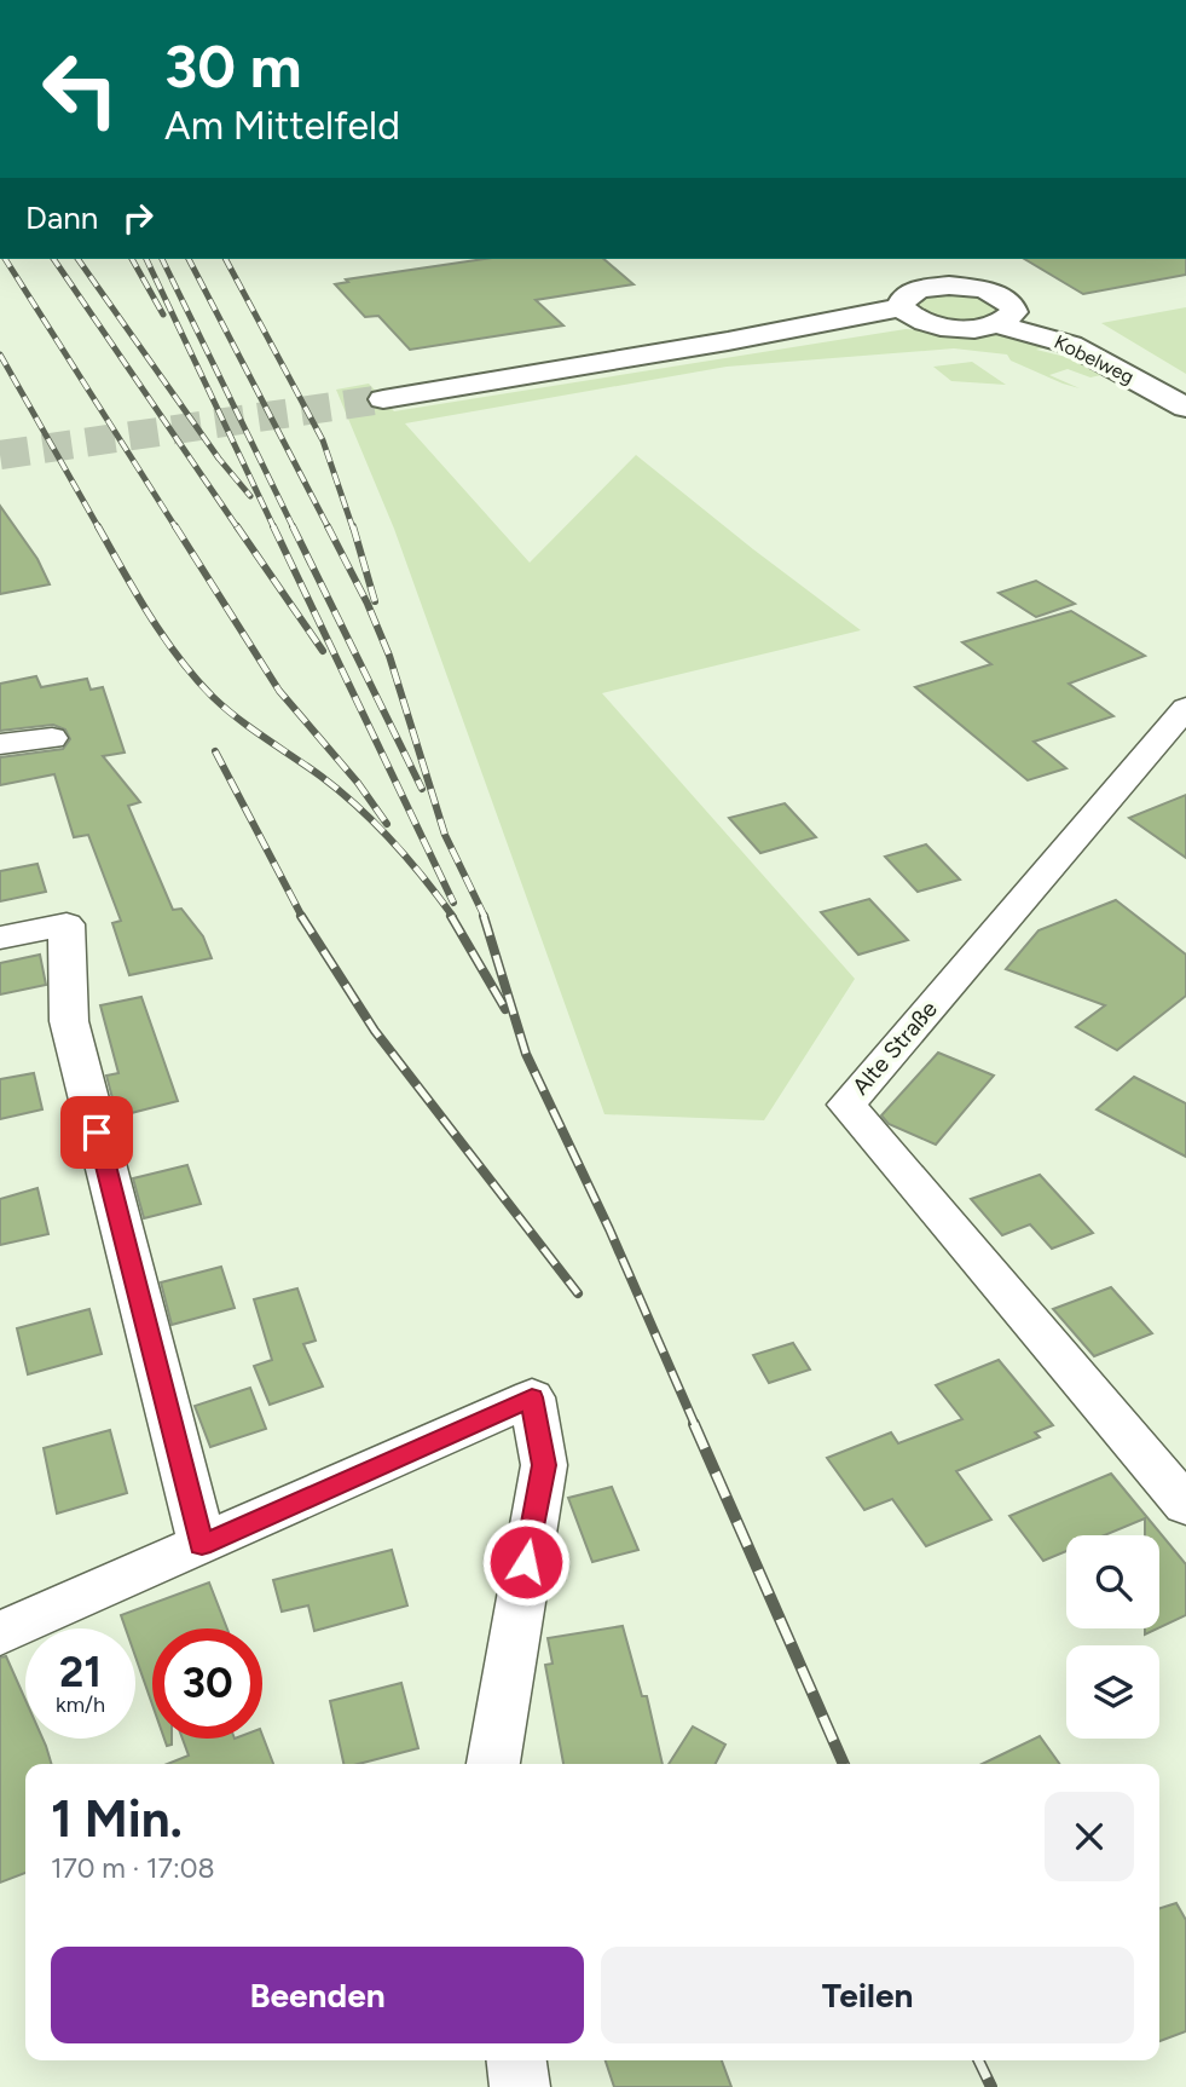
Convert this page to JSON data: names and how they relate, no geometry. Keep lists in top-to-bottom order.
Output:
{
  "streets": {
    "main road": ["Kobelweg"],
    "street": ["Alte Straße"]
  },
  "page": {
    "turn": ["30 m", "Am Mittelfeld"],
    "then": "Dann",
    "speed": "21 km/h",
    "limit": "30",
    "heading": ["1 Min.", "170 m · 17:08"],
    "buttons": ["Beenden", "Teilen"]
  }
}
